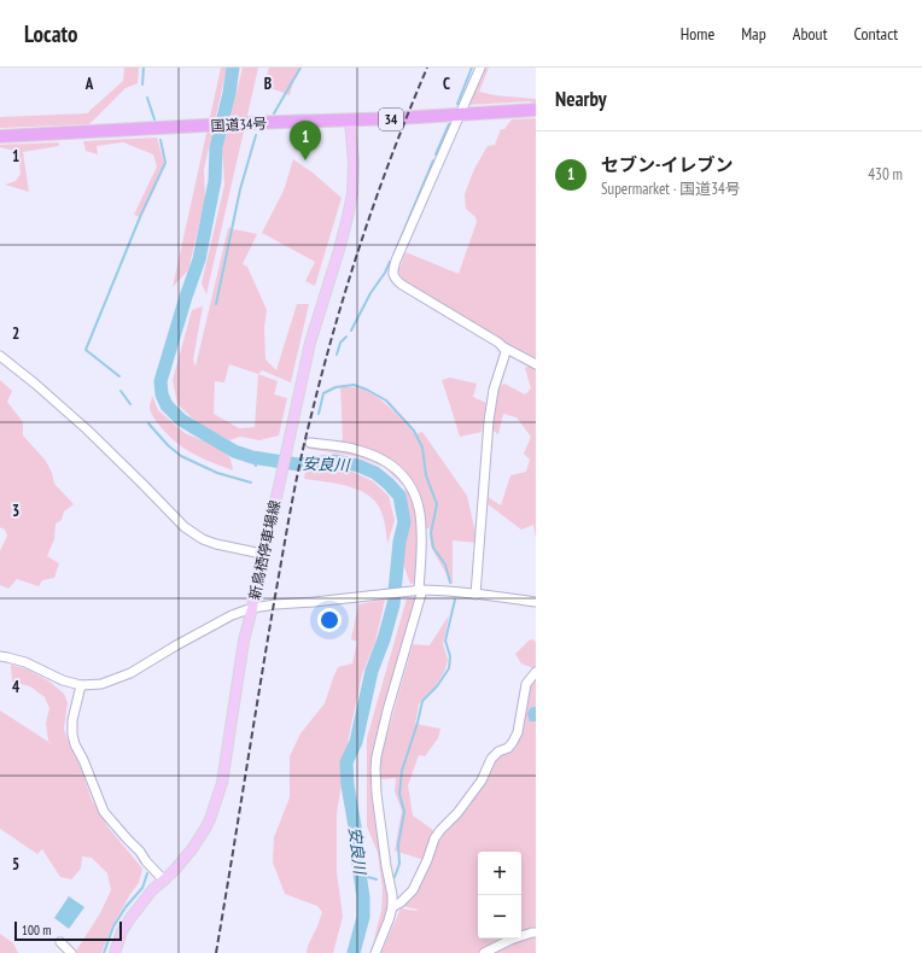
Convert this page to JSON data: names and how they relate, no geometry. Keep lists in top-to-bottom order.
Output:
{
  "streets": {
    "highway": ["34", "国道34号"],
    "main road": ["新鳥栖停車場線"]
  },
  "crossings": [
    ["国道34号", "新鳥栖停車場線"]
  ],
  "water": ["安良川"],
  "scale_bar": "100 m",
  "page": {
    "header": "Locato",
    "nav": [
      "Home",
      "Map",
      "About",
      "Contact"
    ],
    "heading": "Nearby",
    "pins": "1",
    "list": [
      {
        "mark": "1",
        "name": "セブン-イレブン",
        "note": "Supermarket · 国道34号",
        "value": "430 m"
      }
    ],
    "map_buttons": ["+", "−"],
    "scale": "100 m"
  },
  "grid": {
    "columns": ["A", "B", "C"],
    "rows": [
      "1",
      "2",
      "3",
      "4",
      "5"
    ]
  }
}
